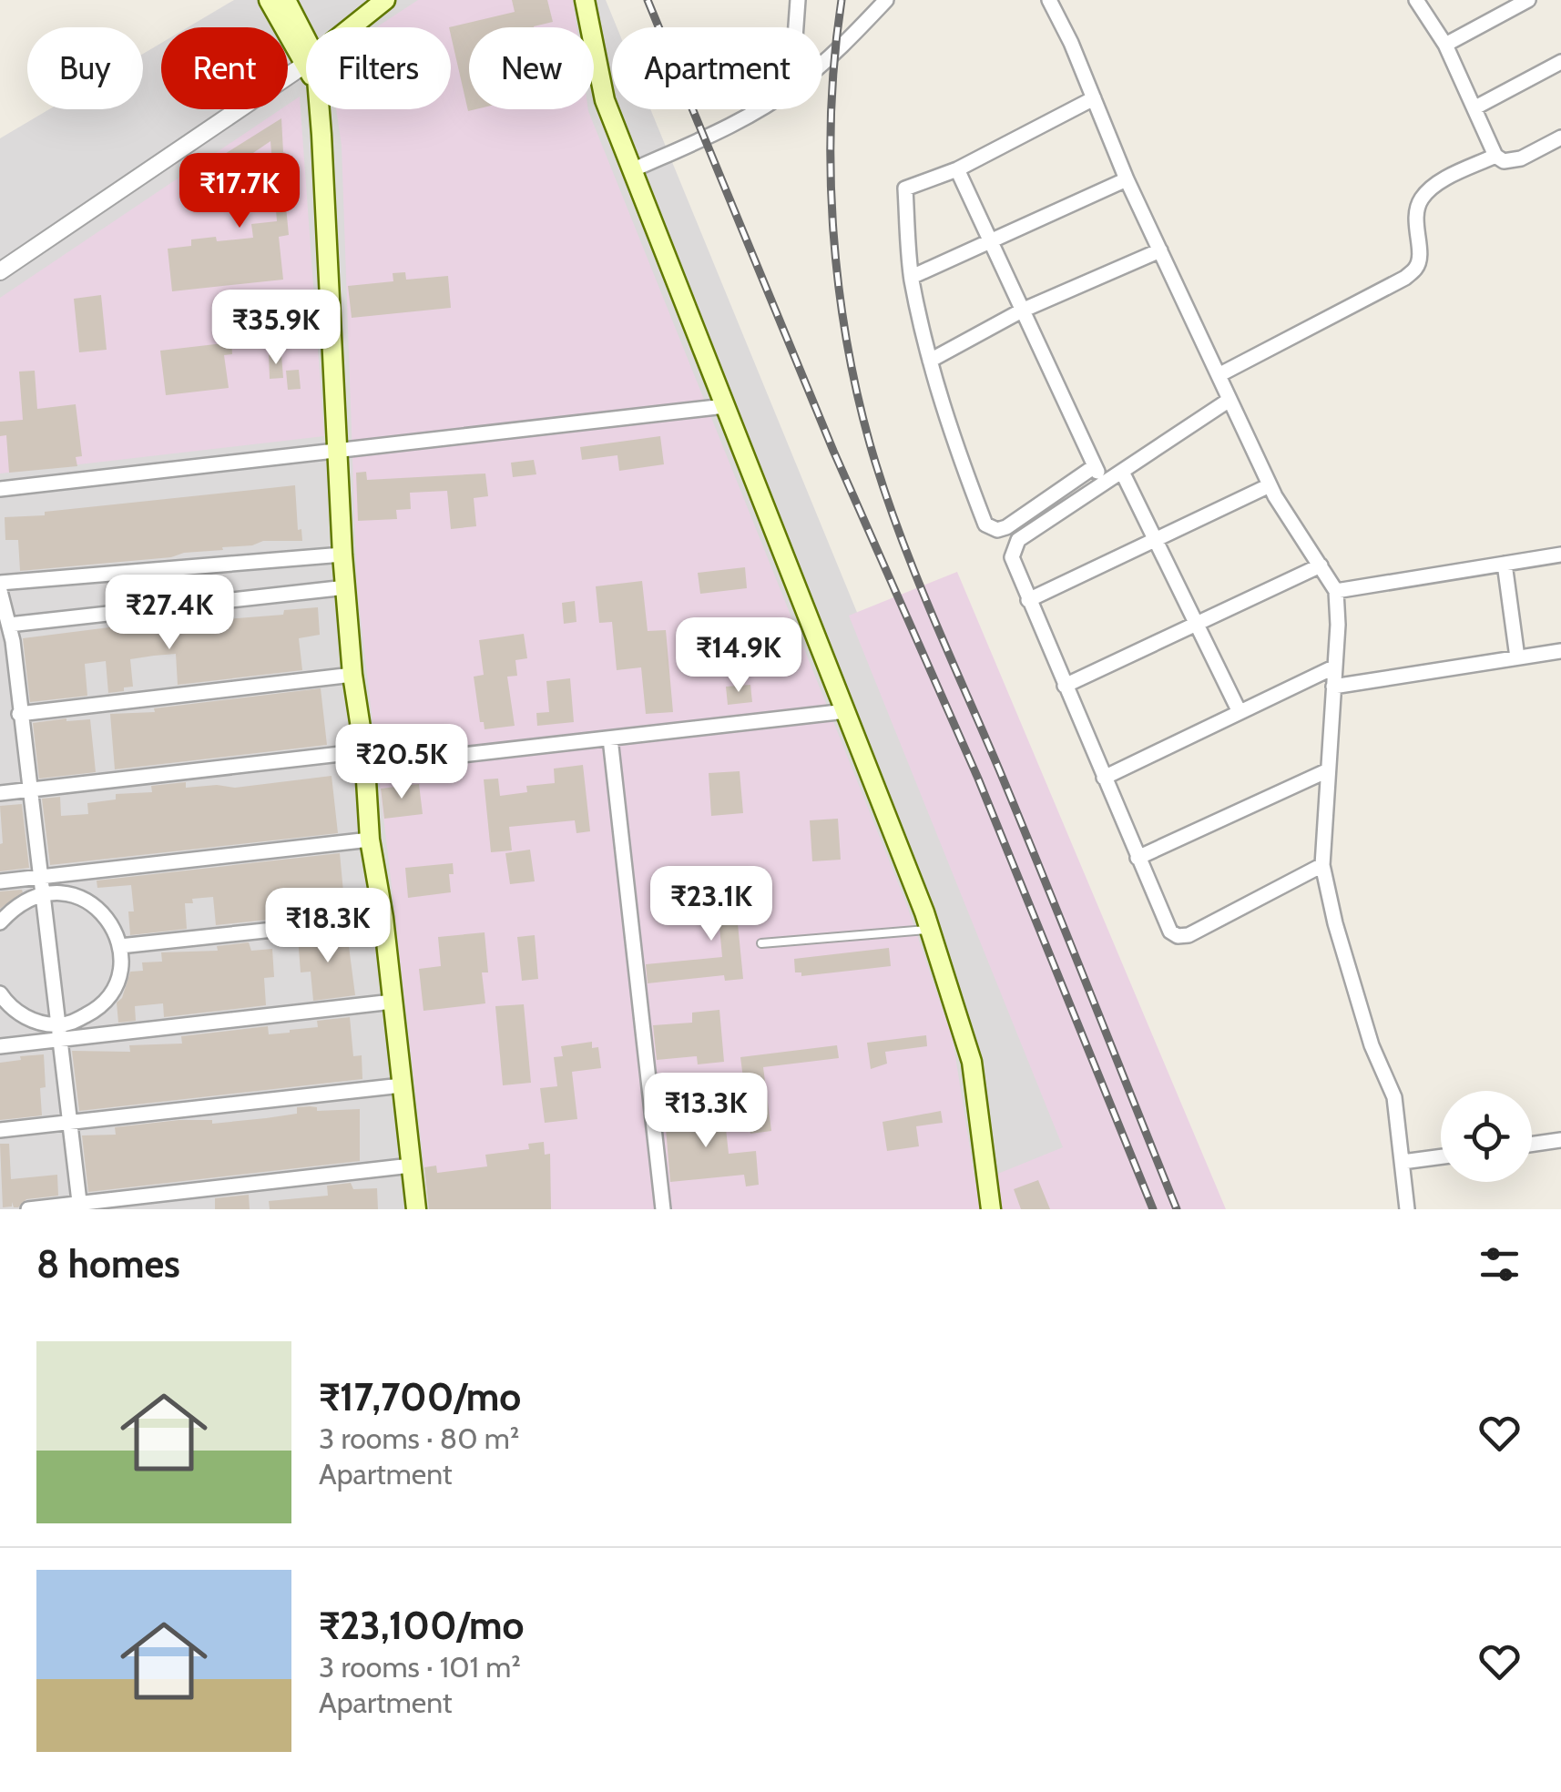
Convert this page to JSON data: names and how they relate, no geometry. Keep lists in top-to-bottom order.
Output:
{
  "page": {
    "chip": [
      "Buy",
      "Rent",
      "Filters",
      "New",
      "Apartment"
    ],
    "price": [
      "₹17.7K",
      "₹35.9K",
      "₹27.4K",
      "₹14.9K",
      "₹20.5K",
      "₹23.1K",
      "₹18.3K",
      "₹13.3K"
    ],
    "heading": "8 homes",
    "list": [
      {
        "name": "₹17,700/mo",
        "note": "3 rooms · 80 m² · Apartment"
      },
      {
        "name": "₹23,100/mo",
        "note": "3 rooms · 101 m² · Apartment"
      }
    ]
  }
}
